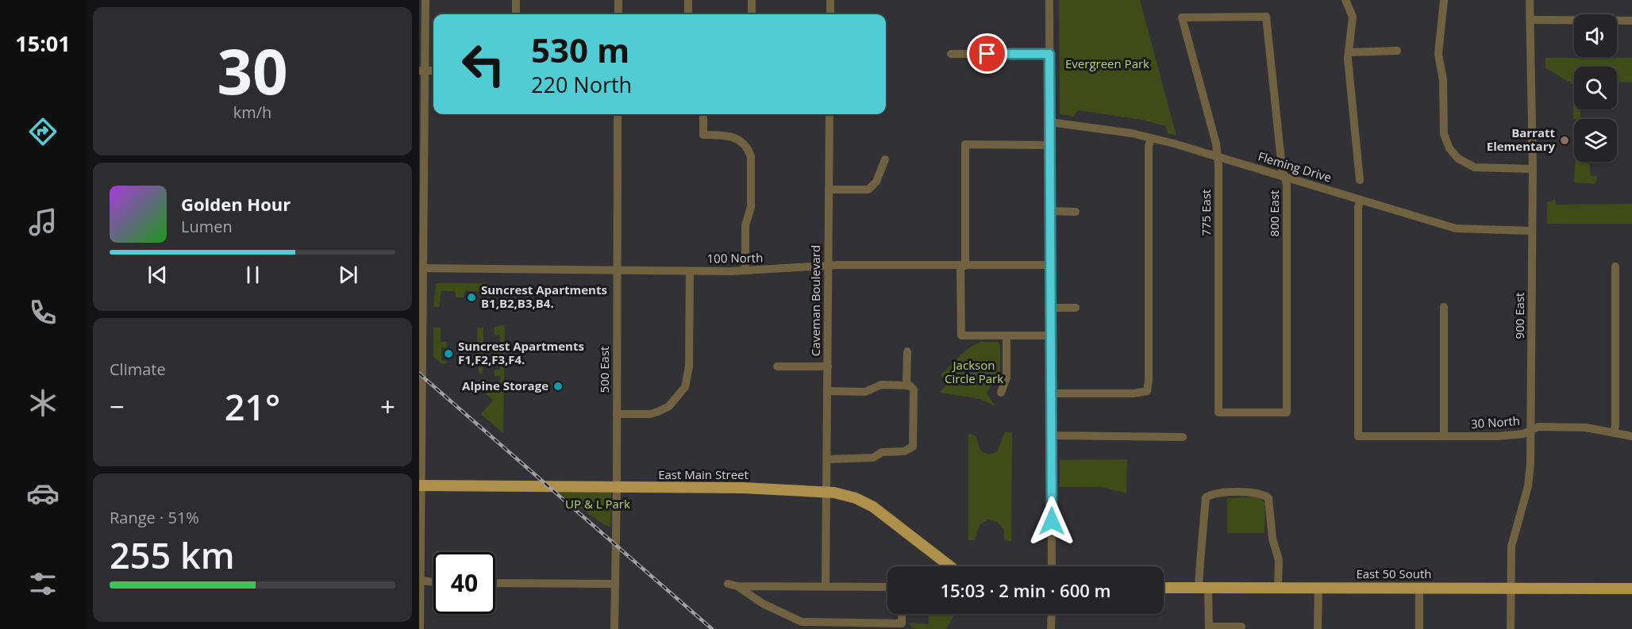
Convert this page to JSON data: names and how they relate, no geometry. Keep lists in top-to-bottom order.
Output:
{
  "streets": {
    "main road": ["East Main Street", "East 50 South"],
    "street": [
      "Fleming Drive",
      "775 East",
      "800 East",
      "100 North",
      "Caveman Boulevard",
      "900 East",
      "500 East",
      "30 North"
    ]
  },
  "crossings": [
    ["Fleming Drive", "775 East"],
    ["Fleming Drive", "800 East"],
    ["Fleming Drive", "900 East"],
    ["Fleming Drive", "30 North"],
    ["775 East", "800 East"],
    ["100 North", "Caveman Boulevard"],
    ["100 North", "500 East"],
    ["Caveman Boulevard", "East Main Street"],
    ["900 East", "30 North"],
    ["900 East", "East 50 South"],
    ["500 East", "East Main Street"]
  ],
  "parks": ["Evergreen Park", "Jackson Circle Park", "UP & L Park"],
  "places": [
    "Barratt Elementary",
    "Suncrest Apartments B1,B2,B3,B4.",
    "Suncrest Apartments F1,F2,F3,F4.",
    "Alpine Storage"
  ],
  "page": {
    "tabs": "15:01",
    "tile": [
      ["30", "km/h"],
      "Climate",
      ["Range · 51%", "255 km"]
    ],
    "turn": ["530 m", "220 North"],
    "song": ["Golden Hour", "Lumen"],
    "heat": ["−", "21°", "+"],
    "limit": "40",
    "trip": "15:03 · 2 min · 600 m"
  }
}
